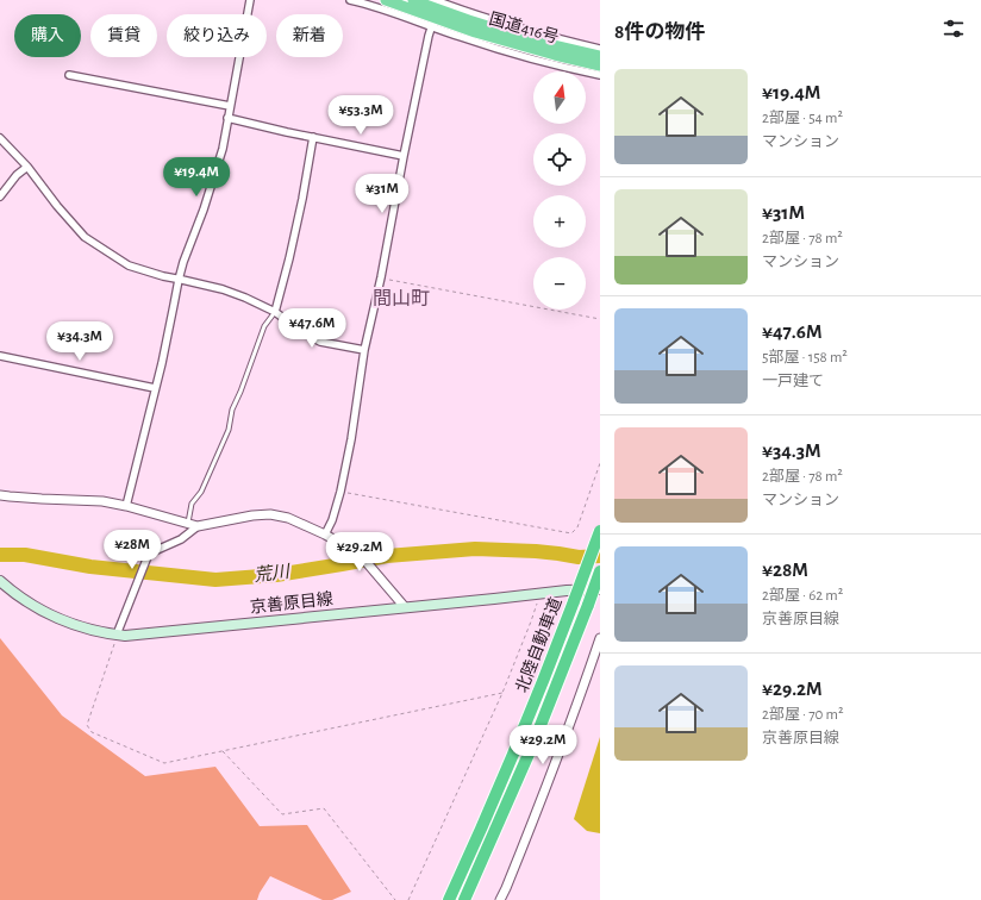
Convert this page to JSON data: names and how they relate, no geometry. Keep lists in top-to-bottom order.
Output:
{
  "streets": {
    "highway": ["国道416号", "北陸自動車道"],
    "main road": ["京善原目線"]
  },
  "districts": ["間山町"],
  "water": ["荒川"],
  "north": "top",
  "page": {
    "heading": "8件の物件",
    "chip": [
      "購入",
      "賃貸",
      "絞り込み",
      "新着"
    ],
    "list": [
      {
        "name": "¥19.4M",
        "note": "2部屋 · 54 m² · マンション"
      },
      {
        "name": "¥31M",
        "note": "2部屋 · 78 m² · マンション"
      },
      {
        "name": "¥47.6M",
        "note": "5部屋 · 158 m² · 一戸建て"
      },
      {
        "name": "¥34.3M",
        "note": "2部屋 · 78 m² · マンション"
      },
      {
        "name": "¥28M",
        "note": "2部屋 · 62 m² · 京善原目線"
      },
      {
        "name": "¥29.2M",
        "note": "2部屋 · 70 m² · 京善原目線"
      }
    ],
    "map_buttons": ["+", "−"],
    "price": [
      "¥53.3M",
      "¥19.4M",
      "¥31M",
      "¥47.6M",
      "¥34.3M",
      "¥28M",
      "¥29.2M",
      "¥29.2M"
    ]
  }
}
